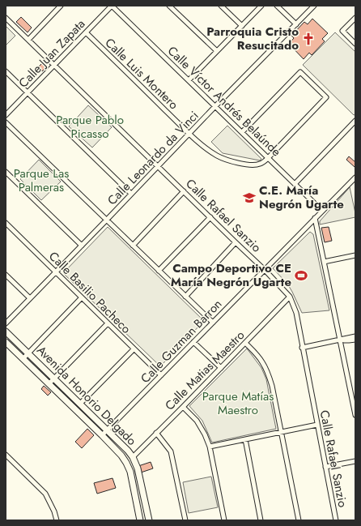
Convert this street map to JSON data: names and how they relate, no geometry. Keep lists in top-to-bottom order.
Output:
{
  "streets": {
    "street": [
      "Calle Juan Zapata",
      "Calle Luis Montero",
      "Calle Víctor Andrés Belaúnde",
      "Calle Leonardo da Vinci",
      "Calle Rafael Sanzio",
      "Calle Basilio Pacheco",
      "Calle Guzman Barron",
      "Calle Matias Maestro",
      "Avenida Honorio Delgado"
    ]
  },
  "crossings": [
    ["Calle Juan Zapata", "Calle Luis Montero"],
    ["Calle Juan Zapata", "Calle Víctor Andrés Belaúnde"],
    ["Calle Juan Zapata", "Calle Rafael Sanzio"],
    ["Calle Luis Montero", "Calle Víctor Andrés Belaúnde"],
    ["Calle Luis Montero", "Calle Leonardo da Vinci"],
    ["Calle Víctor Andrés Belaúnde", "Calle Leonardo da Vinci"],
    ["Calle Víctor Andrés Belaúnde", "Calle Guzman Barron"],
    ["Calle Leonardo da Vinci", "Calle Rafael Sanzio"],
    ["Calle Leonardo da Vinci", "Calle Basilio Pacheco"],
    ["Calle Rafael Sanzio", "Calle Guzman Barron"],
    ["Calle Rafael Sanzio", "Calle Matias Maestro"],
    ["Calle Basilio Pacheco", "Calle Guzman Barron"],
    ["Calle Guzman Barron", "Avenida Honorio Delgado"],
    ["Calle Matias Maestro", "Avenida Honorio Delgado"]
  ],
  "parks": ["Parque Pablo Picasso", "Parque Las Palmeras", "Parque Matías Maestro"],
  "places": {
    "church": ["Parroquia Cristo Resucitado"],
    "school or university": ["C.E. María Negrón Ugarte"],
    "sports": ["Campo Deportivo CE María Negrón Ugarte"]
  }
}
